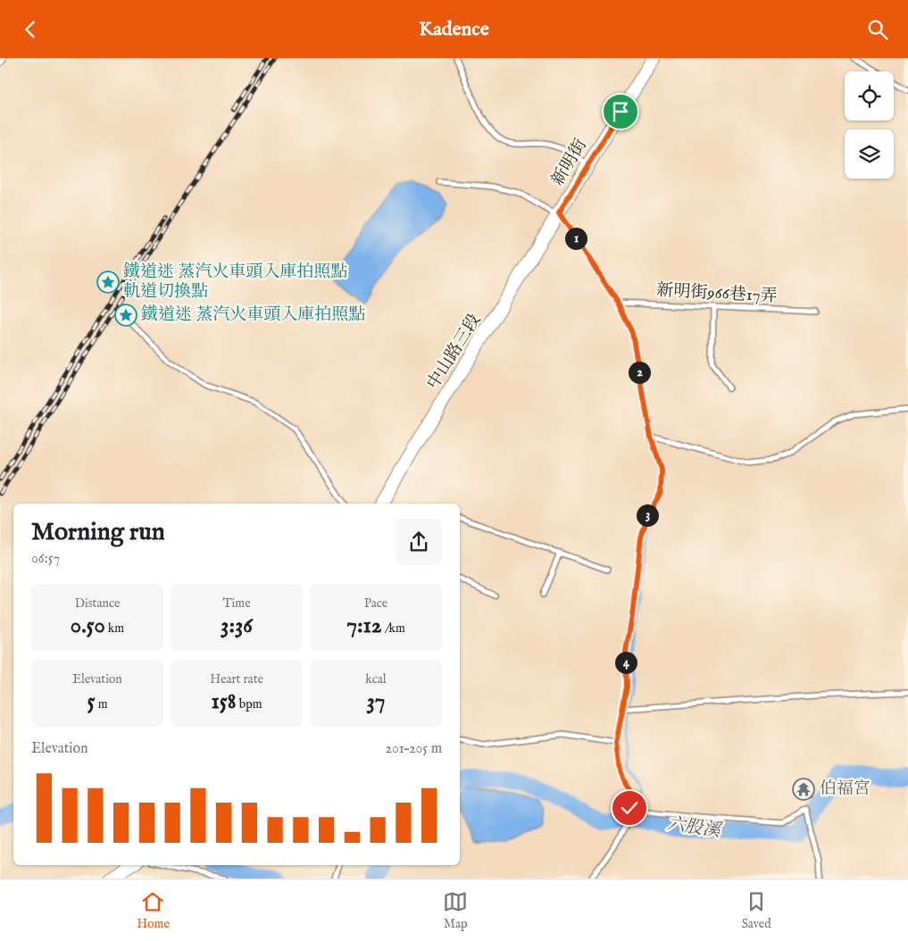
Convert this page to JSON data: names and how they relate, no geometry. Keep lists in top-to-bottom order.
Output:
{
  "streets": {
    "street": ["新明街", "中山路三段"],
    "lane": ["新明街966巷17弄"]
  },
  "crossings": [
    ["新明街", "中山路三段"]
  ],
  "water": ["六股溪"],
  "places": {
    "place": ["鐵道迷 蒸汽火車頭入庫拍照點 軌道切換點", "鐵道迷 蒸汽火車頭入庫拍照點"],
    "temple": ["伯福宮"]
  },
  "page": {
    "header": "Kadence",
    "pins": [
      "1",
      "2",
      "3",
      "4"
    ],
    "heading": ["Morning run", "06:57"],
    "stats": [
      ["Distance", "0.50 km"],
      ["Time", "3:36"],
      ["Pace", "7:12 /km"],
      ["Elevation", "5 m"],
      ["Heart rate", "158 bpm"],
      ["kcal", "37"]
    ],
    "chart": ["Elevation", "201–205 m"],
    "tabs": ["Home", "Map", "Saved"]
  }
}
